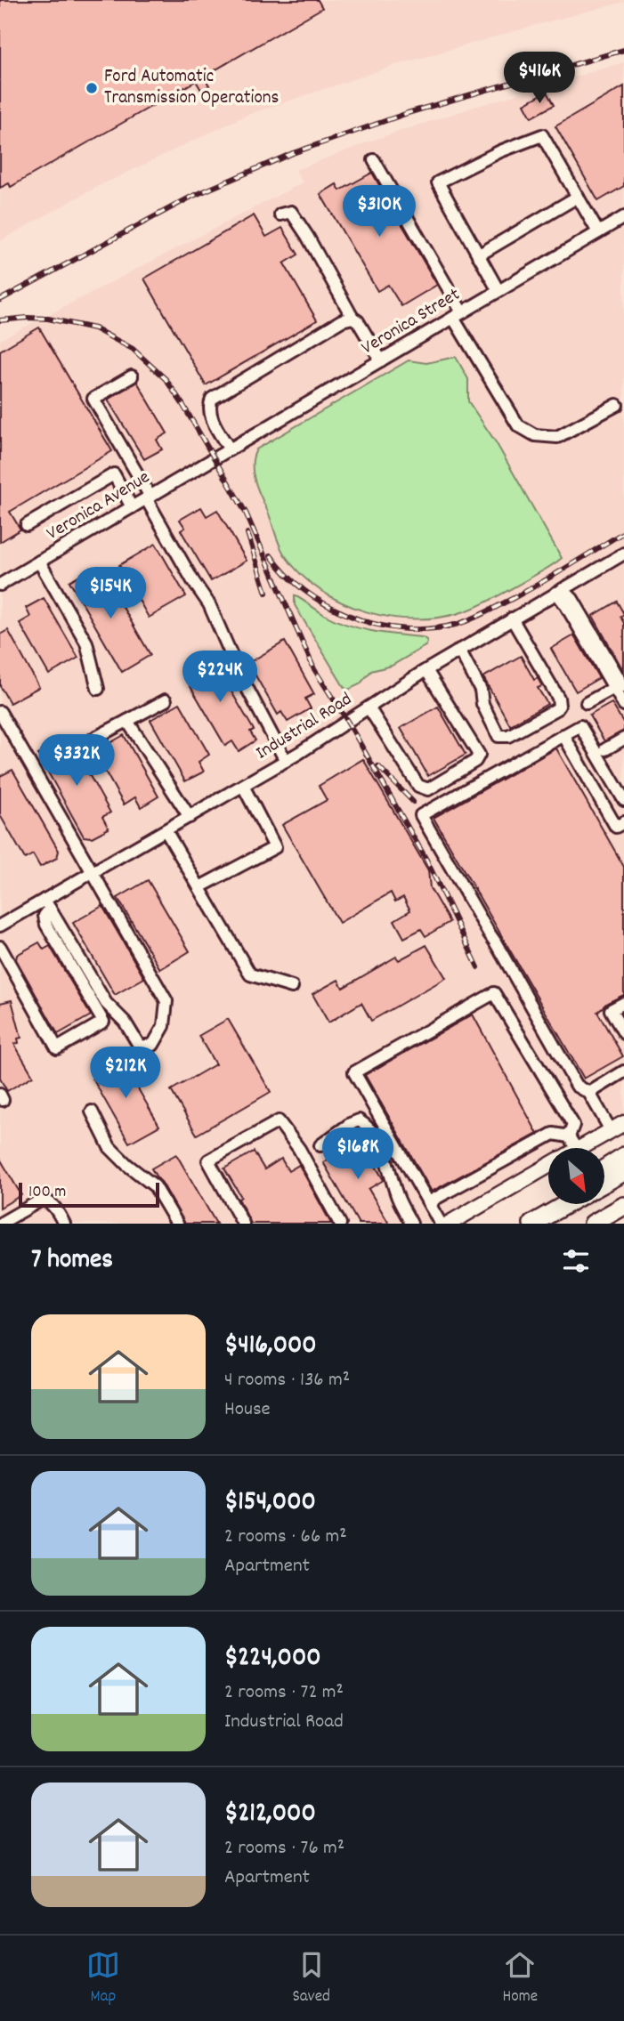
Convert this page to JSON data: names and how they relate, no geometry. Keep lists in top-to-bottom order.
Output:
{
  "streets": {
    "street": ["Veronica Street", "Veronica Avenue", "Industrial Road"]
  },
  "crossings": [
    ["Veronica Street", "Veronica Avenue"]
  ],
  "places": ["Ford Automatic Transmission Operations"],
  "scale_bar": "100 m",
  "north": "bottom right",
  "page": {
    "price": [
      "$416K",
      "$310K",
      "$154K",
      "$224K",
      "$332K",
      "$212K",
      "$168K"
    ],
    "scale": "100 m",
    "heading": "7 homes",
    "list": [
      {
        "name": "$416,000",
        "note": "4 rooms · 136 m² · House"
      },
      {
        "name": "$154,000",
        "note": "2 rooms · 66 m² · Apartment"
      },
      {
        "name": "$224,000",
        "note": "2 rooms · 72 m² · Industrial Road"
      },
      {
        "name": "$212,000",
        "note": "2 rooms · 76 m² · Apartment"
      }
    ],
    "tabs": ["Map", "Saved", "Home"]
  }
}
